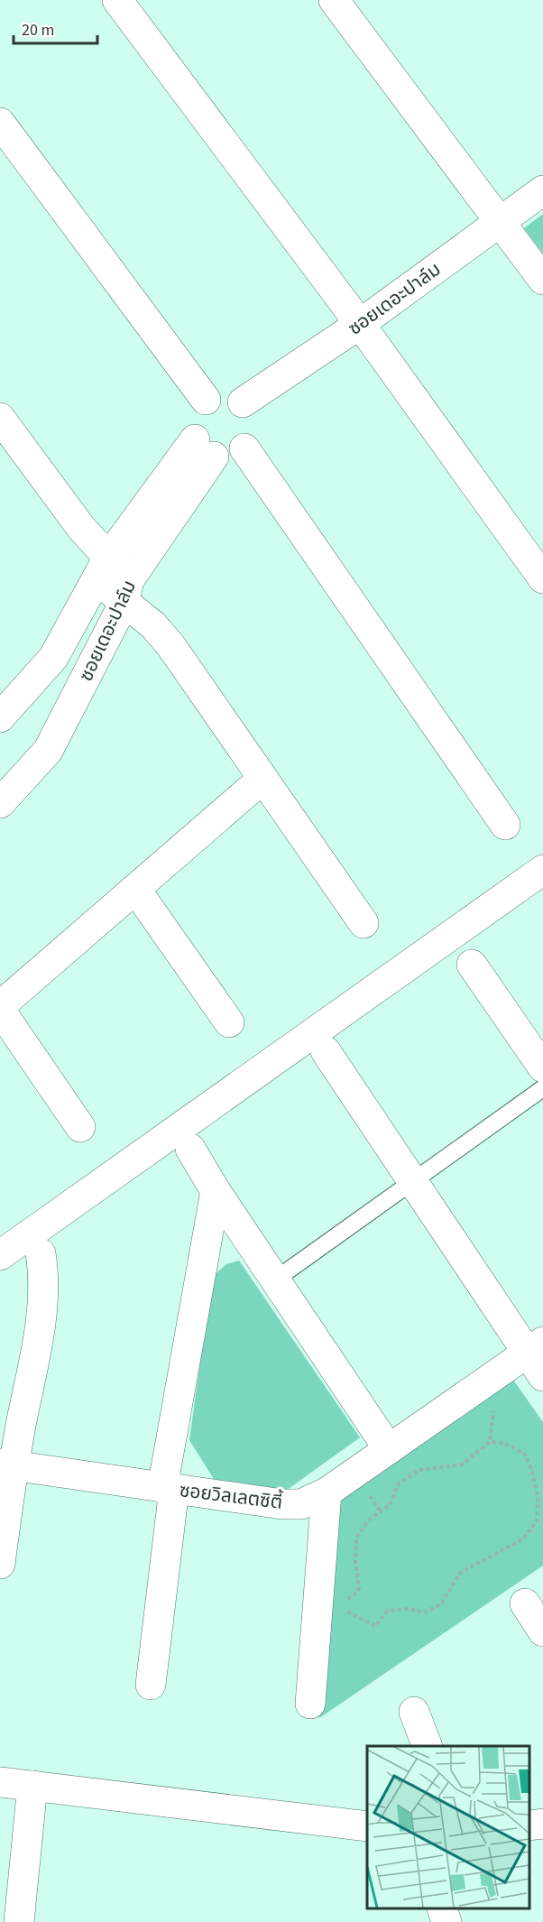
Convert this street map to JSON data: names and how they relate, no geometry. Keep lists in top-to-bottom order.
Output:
{
  "streets": {
    "street": ["ซอยเดอะปาล์ม", "ซอยวิลเลตซิตี้"]
  },
  "scale_bar": "20 m"
}
